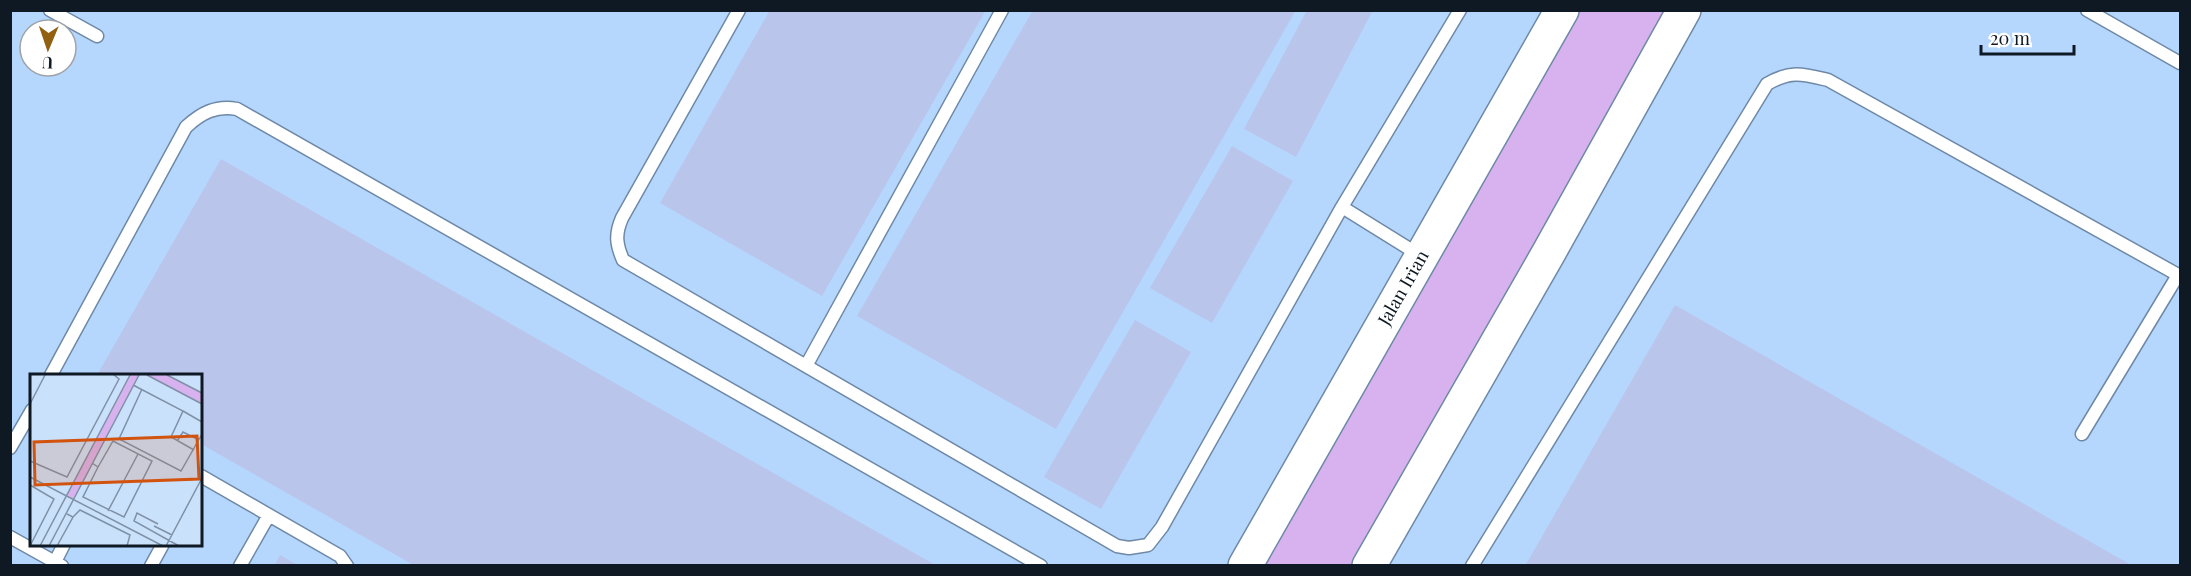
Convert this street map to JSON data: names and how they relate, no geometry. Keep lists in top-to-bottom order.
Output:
{
  "streets": {
    "street": ["Jalan Irian"]
  },
  "scale_bar": "20 m",
  "north": "bottom"
}
